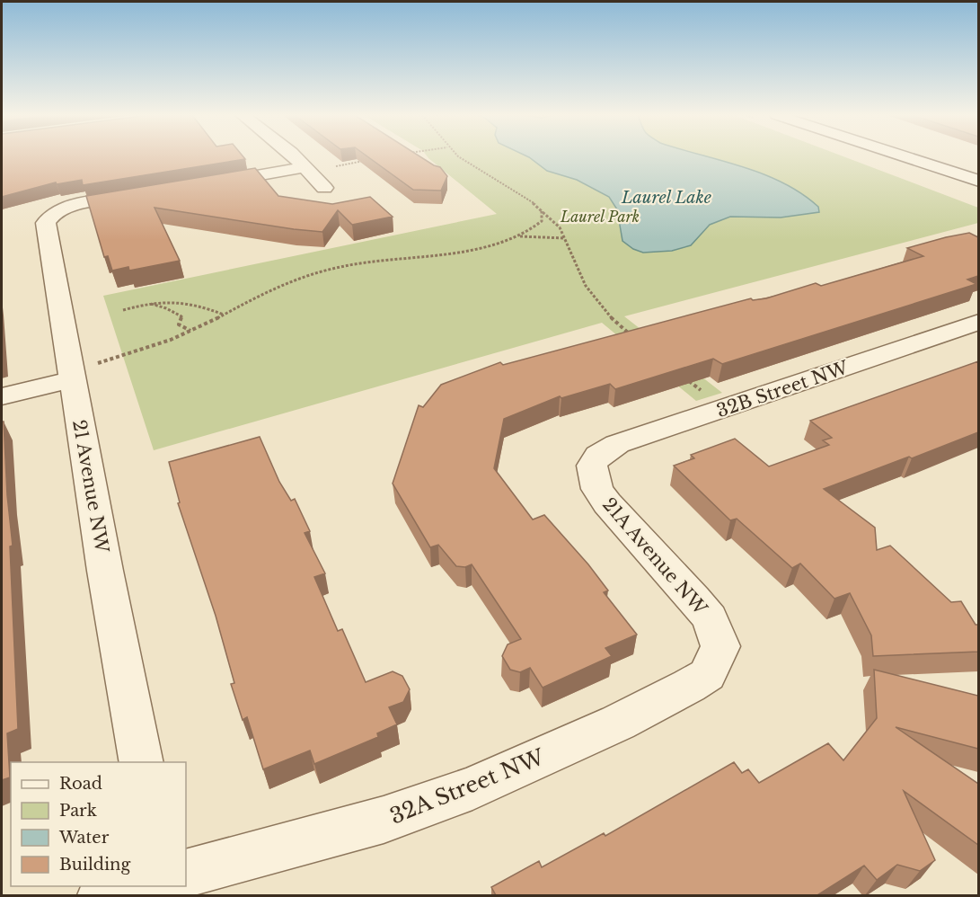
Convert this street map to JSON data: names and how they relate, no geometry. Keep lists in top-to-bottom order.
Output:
{
  "streets": {
    "street": [
      "32B Street NW",
      "21 Avenue NW",
      "21A Avenue NW",
      "32A Street NW"
    ]
  },
  "crossings": [
    ["32B Street NW", "21A Avenue NW"],
    ["21A Avenue NW", "32A Street NW"]
  ],
  "water": ["Laurel Lake"],
  "parks": ["Laurel Park"],
  "legend": [
    "Road",
    "Park",
    "Water",
    "Building"
  ]
}
